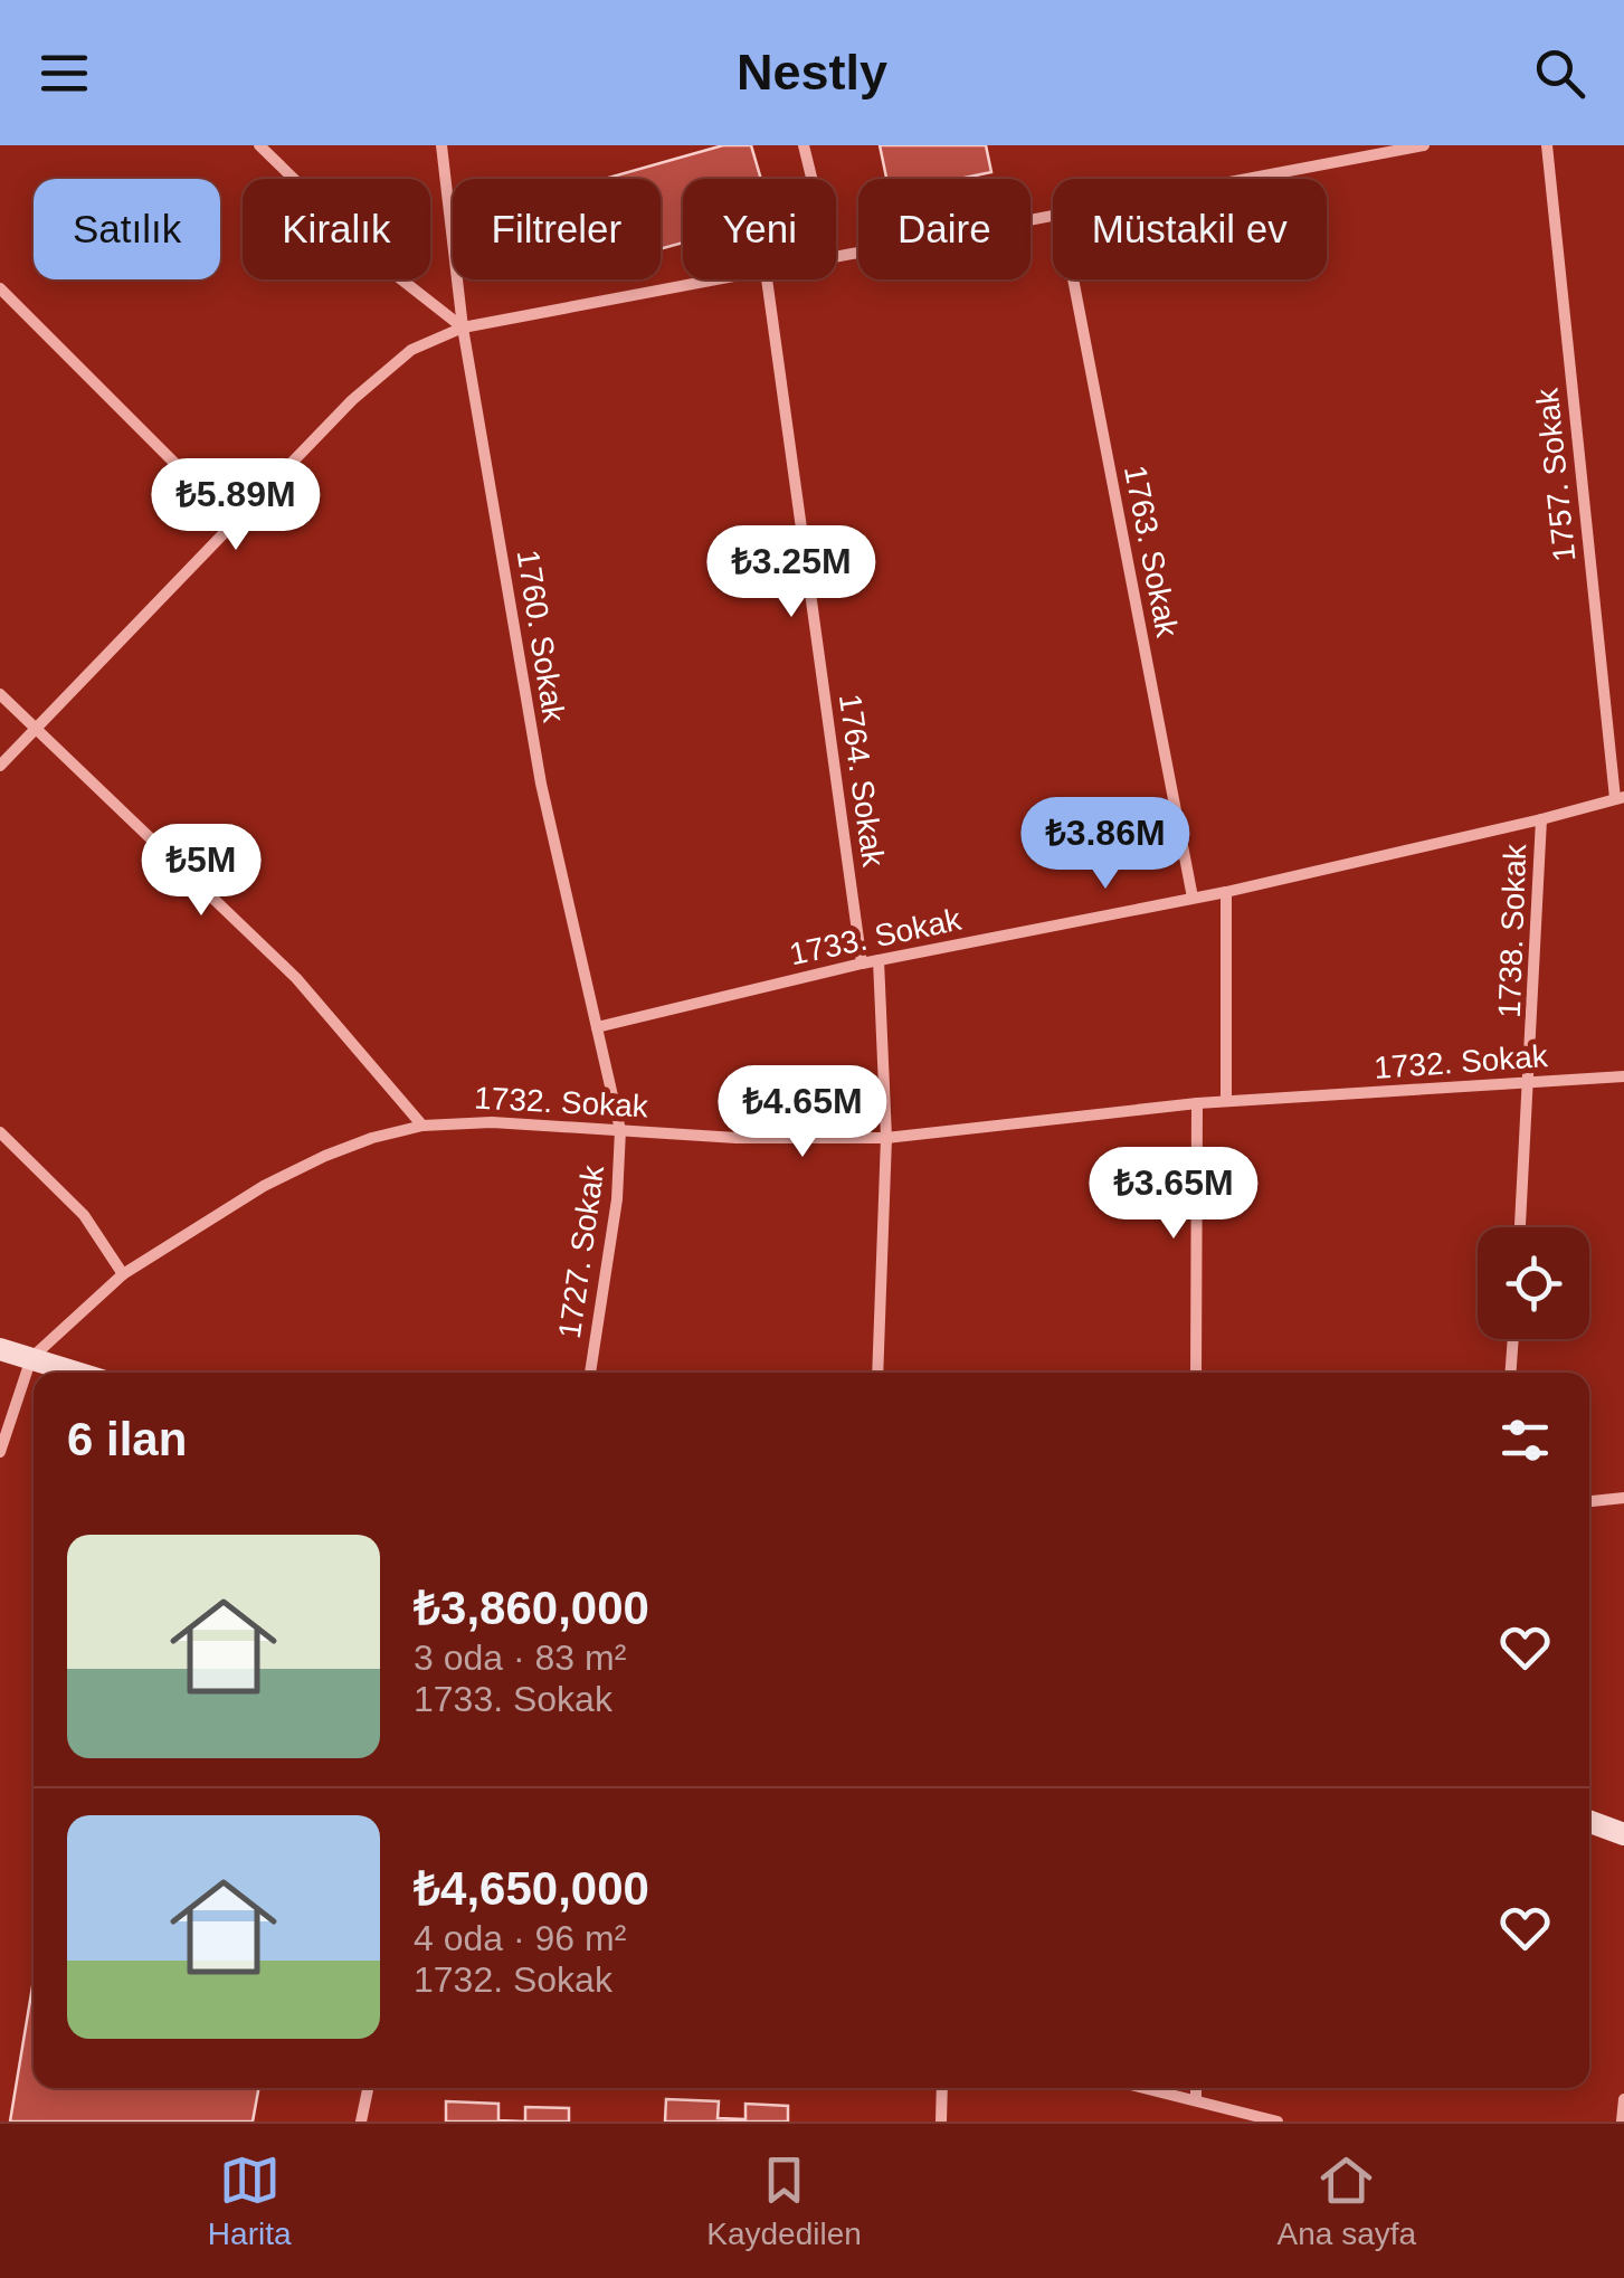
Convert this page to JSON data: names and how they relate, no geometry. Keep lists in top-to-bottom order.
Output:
{
  "streets": {
    "street": [
      "1757. Sokak",
      "1763. Sokak",
      "1760. Sokak",
      "1764. Sokak",
      "1738. Sokak",
      "1733. Sokak",
      "1732. Sokak",
      "1727. Sokak"
    ]
  },
  "crossings": [
    ["1757. Sokak", "1733. Sokak"],
    ["1763. Sokak", "1733. Sokak"],
    ["1760. Sokak", "1733. Sokak"],
    ["1760. Sokak", "1732. Sokak"],
    ["1760. Sokak", "1727. Sokak"],
    ["1764. Sokak", "1733. Sokak"],
    ["1738. Sokak", "1733. Sokak"],
    ["1738. Sokak", "1732. Sokak"],
    ["1732. Sokak", "1727. Sokak"]
  ],
  "page": {
    "header": "Nestly",
    "chip": [
      "Satılık",
      "Kiralık",
      "Filtreler",
      "Yeni",
      "Daire",
      "Müstakil ev"
    ],
    "price": [
      "₺5.89M",
      "₺3.25M",
      "₺3.86M",
      "₺5M",
      "₺4.65M",
      "₺3.65M"
    ],
    "heading": "6 ilan",
    "list": [
      {
        "name": "₺3,860,000",
        "note": "3 oda · 83 m² · 1733. Sokak"
      },
      {
        "name": "₺4,650,000",
        "note": "4 oda · 96 m² · 1732. Sokak"
      }
    ],
    "tabs": ["Harita", "Kaydedilen", "Ana sayfa"]
  }
}
